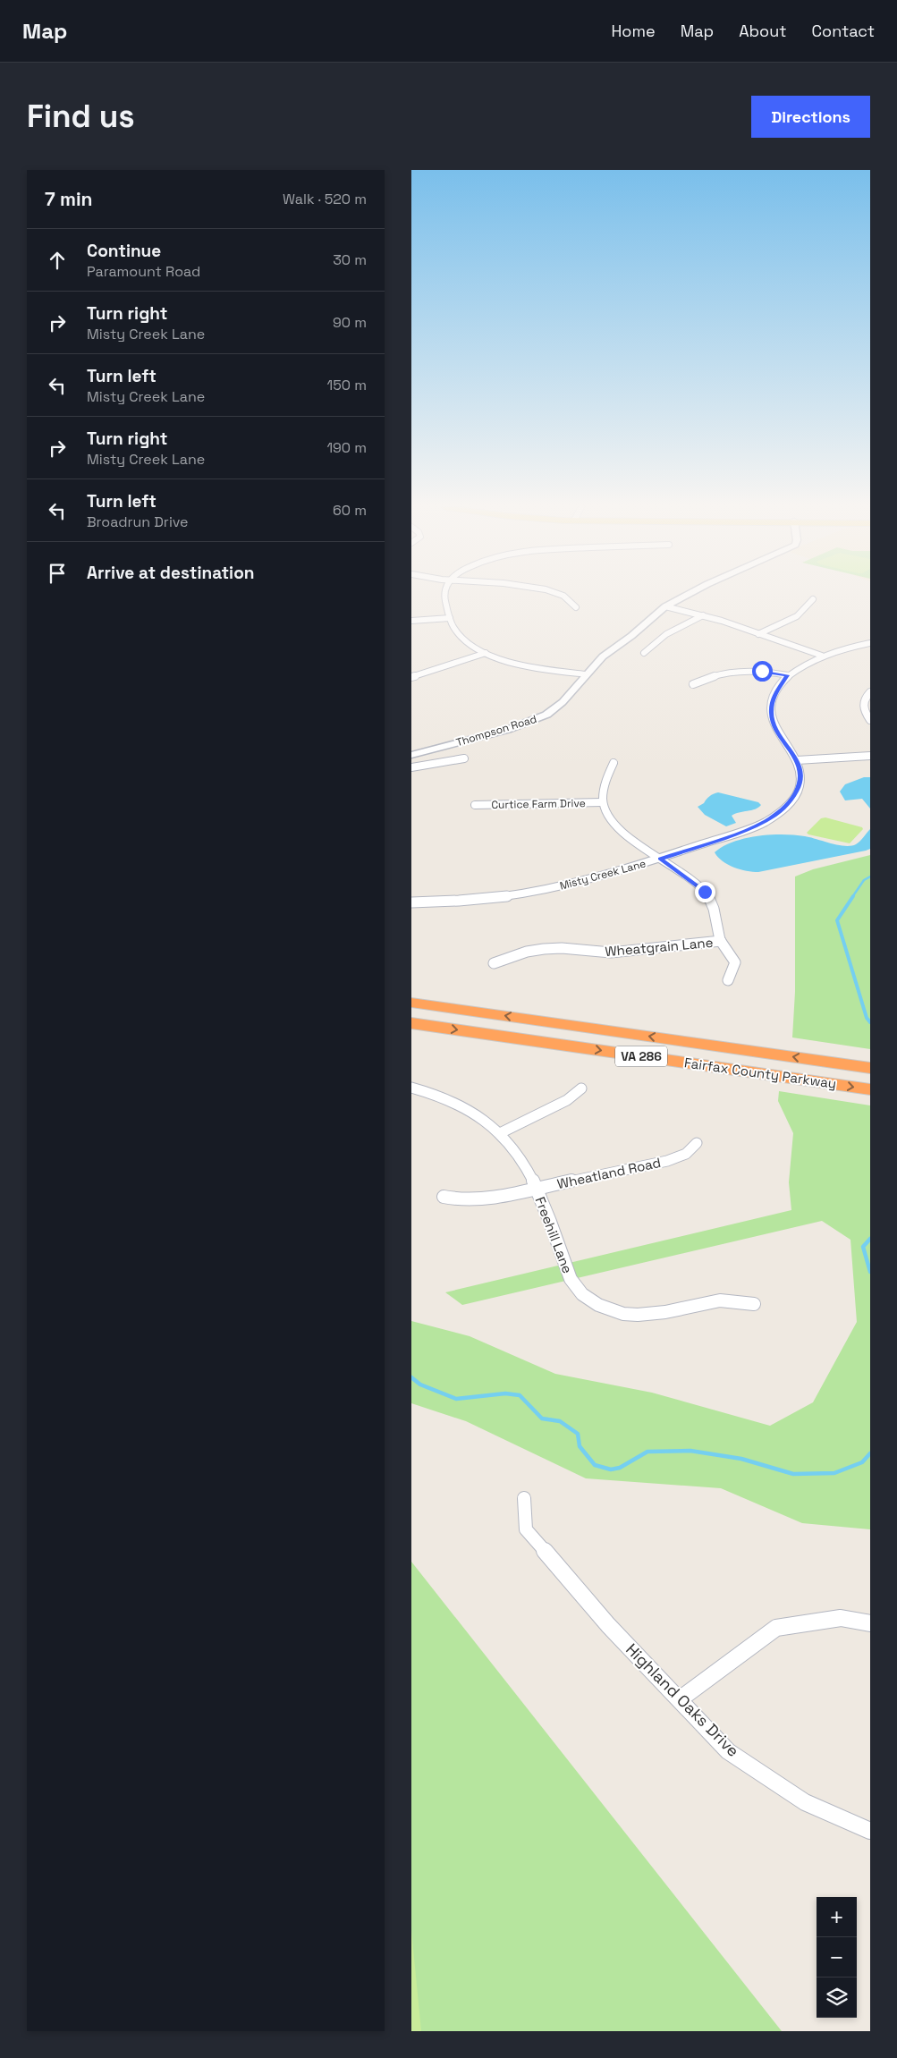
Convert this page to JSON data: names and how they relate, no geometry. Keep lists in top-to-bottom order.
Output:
{
  "streets": {
    "highway": ["VA 286", "Fairfax County Parkway"],
    "street": [
      "Thompson Road",
      "Curtice Farm Drive",
      "Misty Creek Lane",
      "Wheatgrain Lane",
      "Wheatland Road",
      "Freehill Lane",
      "Highland Oaks Drive"
    ]
  },
  "crossings": [
    ["Wheatland Road", "Freehill Lane"]
  ],
  "page": {
    "header": "Map",
    "nav": [
      "Home",
      "Map",
      "About",
      "Contact"
    ],
    "buttons": "Directions",
    "title": "Find us",
    "heading": ["7 min", "Walk · 520 m"],
    "list": [
      ["Continue", "Paramount Road", "30 m"],
      ["Turn right", "Misty Creek Lane", "90 m"],
      ["Turn left", "Misty Creek Lane", "150 m"],
      ["Turn right", "Misty Creek Lane", "190 m"],
      ["Turn left", "Broadrun Drive", "60 m"],
      "Arrive at destination"
    ],
    "map_buttons": ["+", "−"]
  }
}
